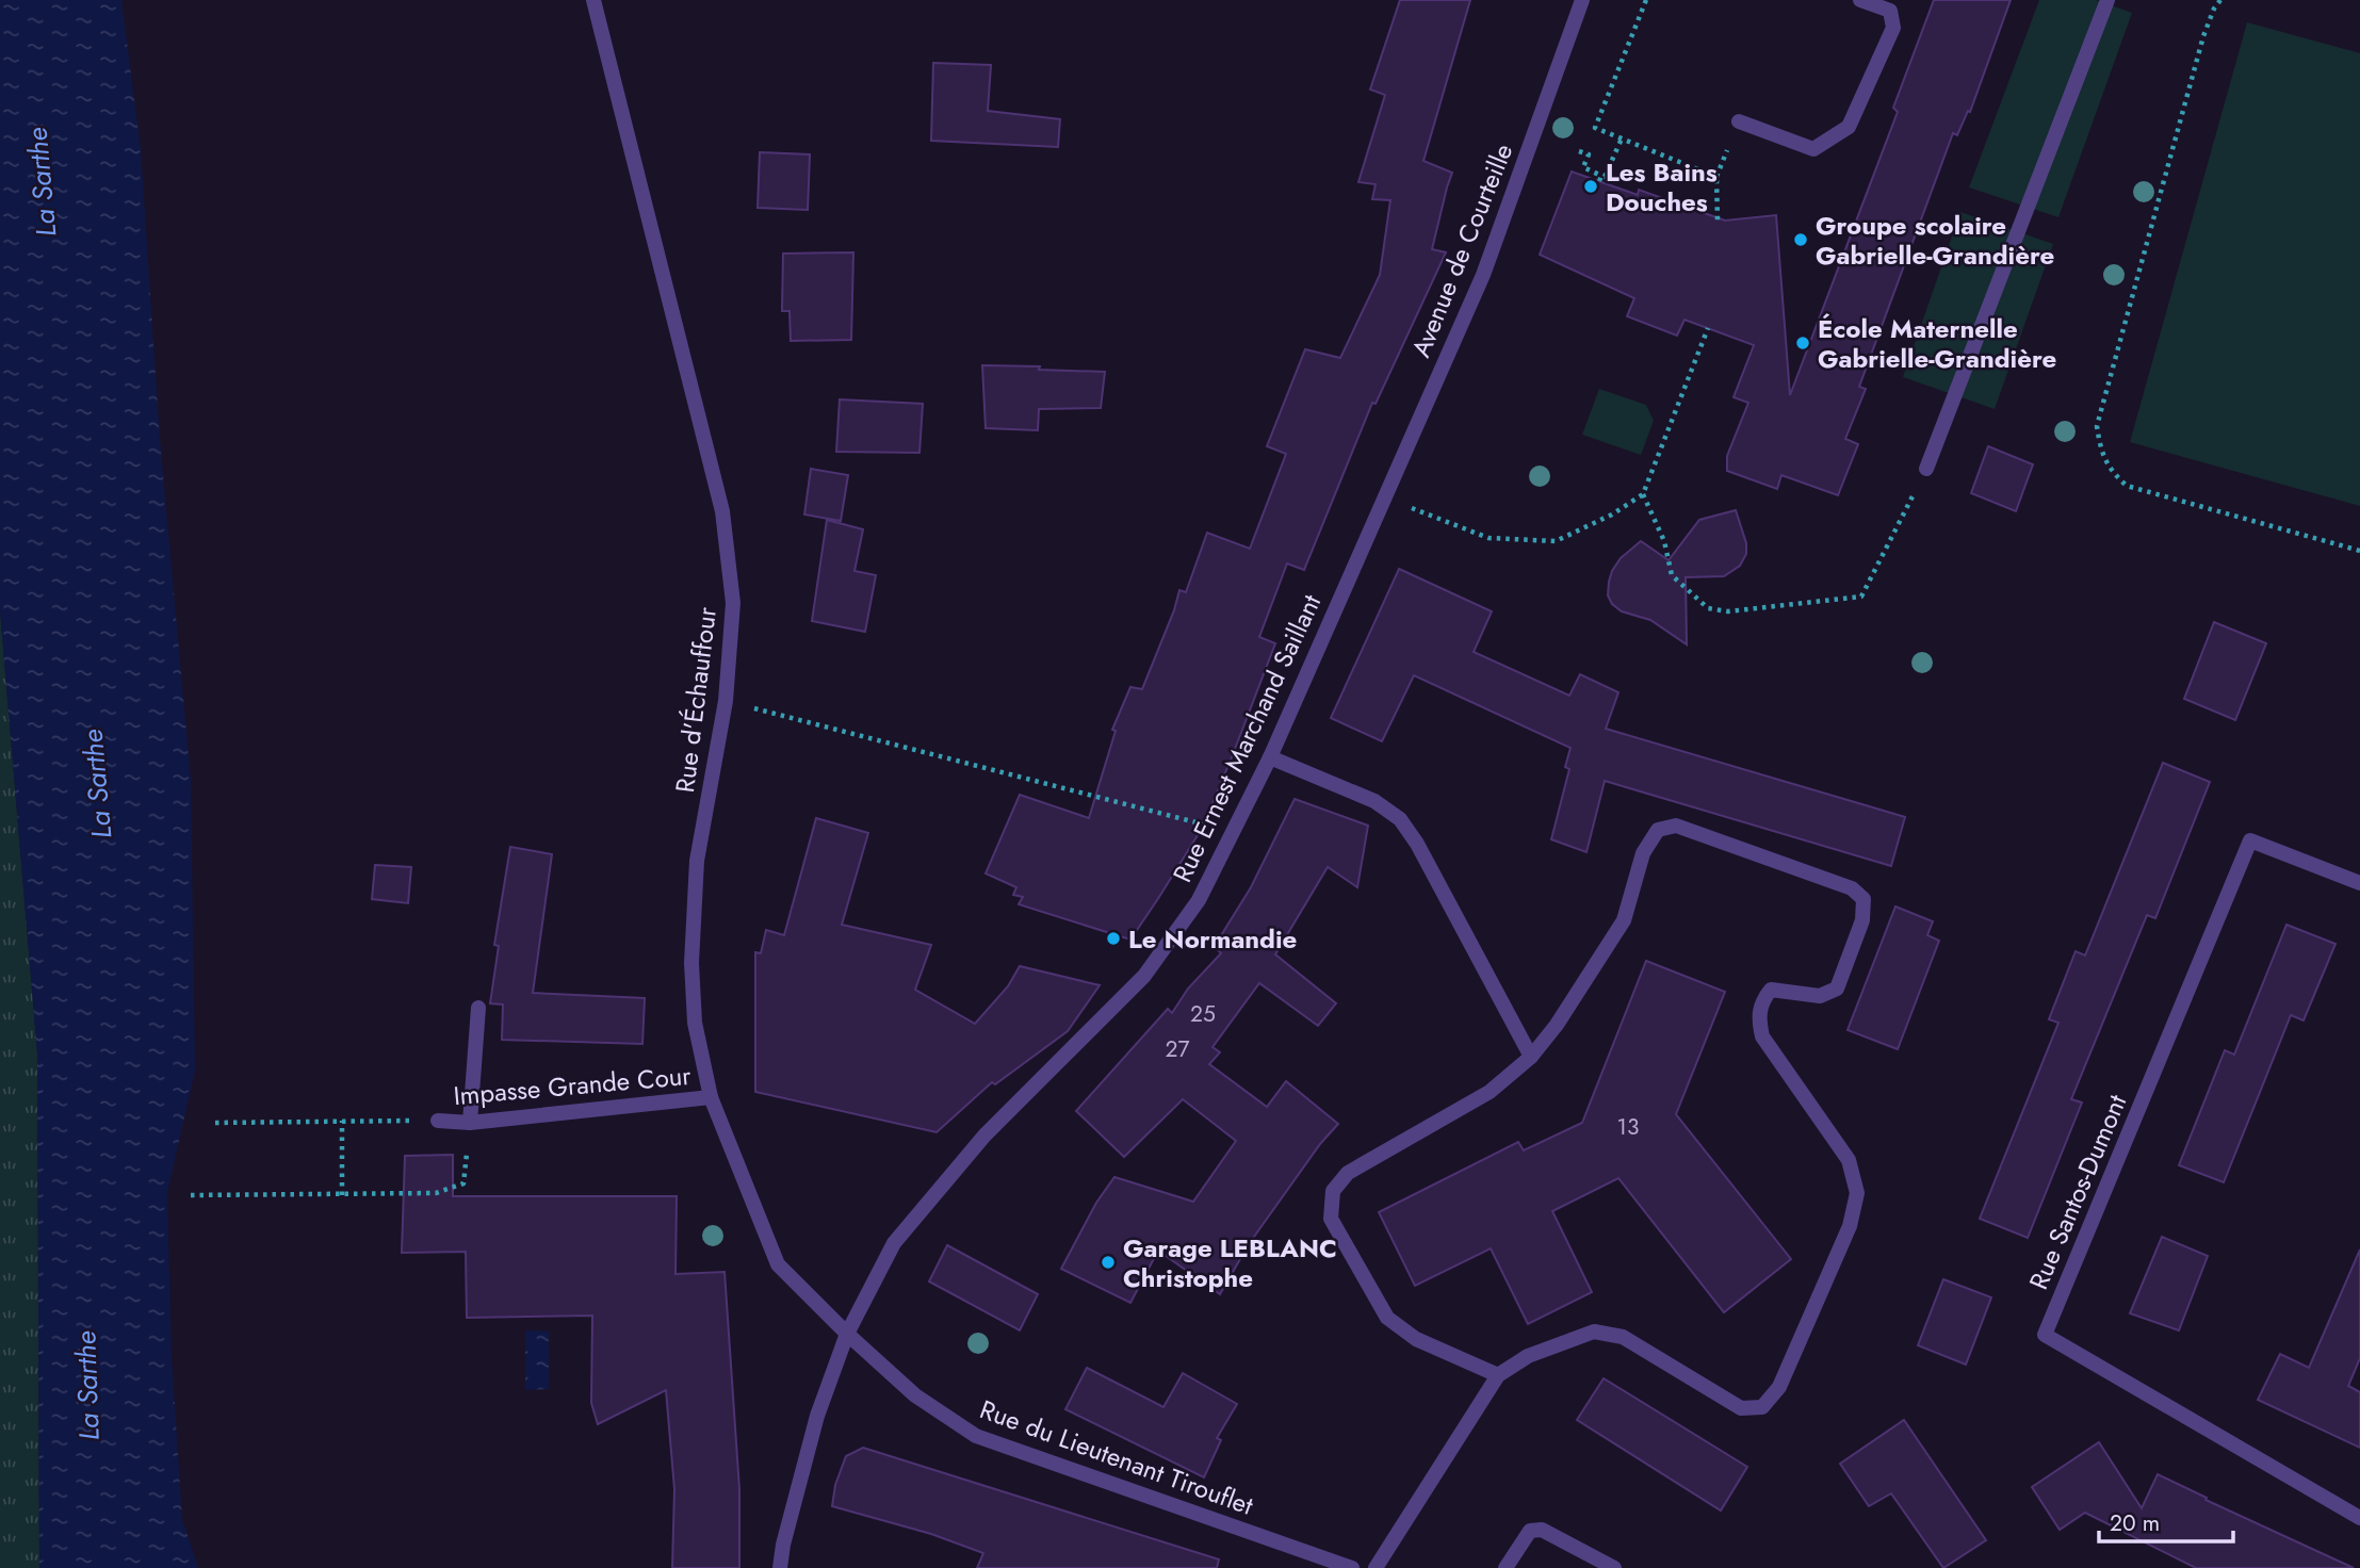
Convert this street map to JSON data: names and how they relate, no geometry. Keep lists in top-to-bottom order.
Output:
{
  "streets": {
    "street": [
      "Avenue de Courteille",
      "Rue d'Échauffour",
      "Rue Ernest Marchand Saillant",
      "Impasse Grande Cour",
      "Rue Santos-Dumont",
      "Rue du Lieutenant Tirouflet"
    ]
  },
  "crossings": [
    ["Avenue de Courteille", "Rue Ernest Marchand Saillant"],
    ["Rue d'Échauffour", "Rue Ernest Marchand Saillant"],
    ["Rue d'Échauffour", "Impasse Grande Cour"],
    ["Rue d'Échauffour", "Rue du Lieutenant Tirouflet"],
    ["Rue Ernest Marchand Saillant", "Rue du Lieutenant Tirouflet"]
  ],
  "water": ["La Sarthe"],
  "places": [
    "Les Bains Douches",
    "Groupe scolaire Gabrielle-Grandière",
    "École Maternelle Gabrielle-Grandière",
    "Le Normandie",
    "Garage LEBLANC Christophe"
  ],
  "house_numbers": ["25", "27", "13"],
  "scale_bar": "20 m"
}
